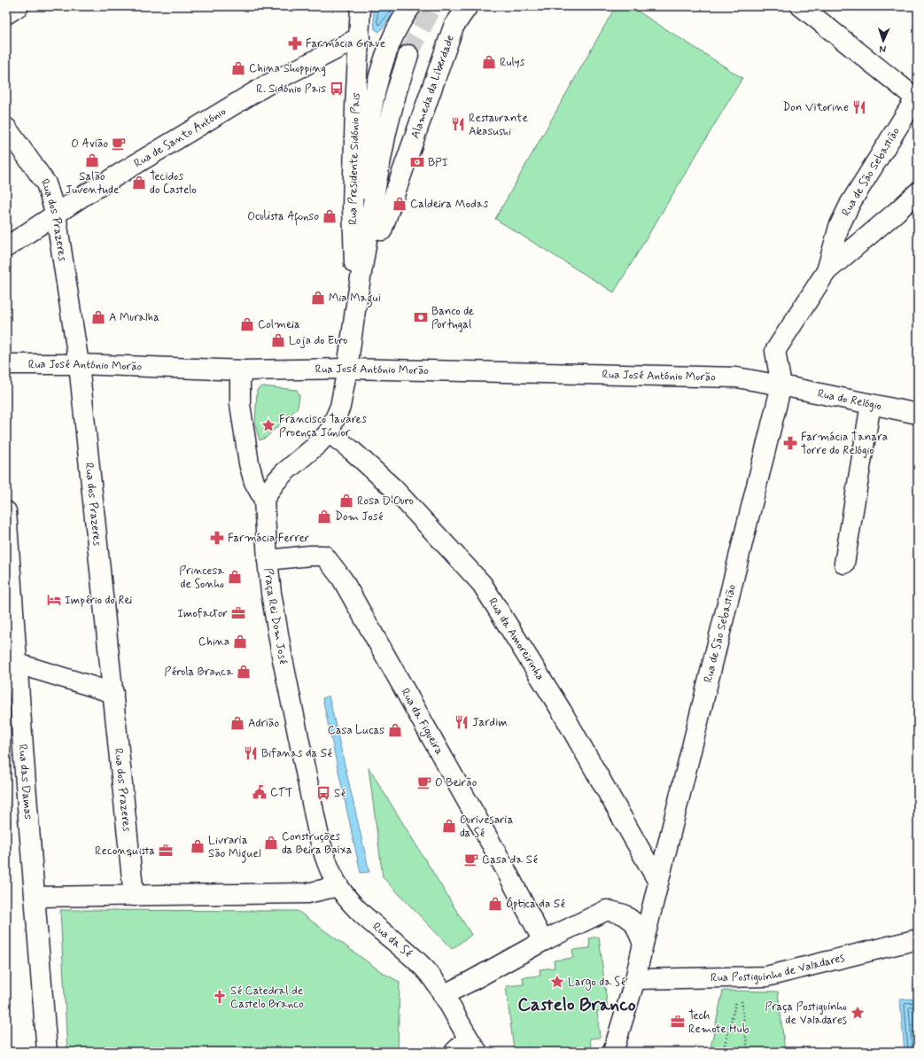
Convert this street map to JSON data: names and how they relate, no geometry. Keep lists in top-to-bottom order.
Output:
{
  "streets": {
    "street": [
      "Alameda da Liberdade",
      "Rua de Santo António",
      "Rua Presidente Sidónio Pais",
      "Rua de São Sebastião",
      "Rua dos Prazeres",
      "Rua José António Morão",
      "Rua do Relógio",
      "Praça Rei Dom José",
      "Rua da Amoreirinha",
      "Rua da Figueira",
      "Rua das Damas",
      "Rua da Sé",
      "Rua Postiguinho de Valadares"
    ]
  },
  "crossings": [
    ["Rua de Santo António", "Rua Presidente Sidónio Pais"],
    ["Rua de Santo António", "Rua dos Prazeres"],
    ["Rua de São Sebastião", "Rua José António Morão"],
    ["Rua de São Sebastião", "Rua do Relógio"],
    ["Rua de São Sebastião", "Rua da Amoreirinha"],
    ["Rua dos Prazeres", "Rua José António Morão"],
    ["Rua José António Morão", "Rua do Relógio"],
    ["Praça Rei Dom José", "Rua da Figueira"],
    ["Praça Rei Dom José", "Rua da Sé"]
  ],
  "districts": ["Castelo Branco"],
  "places": {
    "pharmacy": ["Farmácia Grave", "Farmácia Tanara Torre do Relógio", "Farmácia Ferrer"],
    "shop": [
      "Rulys",
      "China Shopping",
      "Salão Juventude",
      "Tecidos do Castelo",
      "Caldeira Modas",
      "Oculista Afonso",
      "Mia Magui",
      "A Muralha",
      "Colmeia",
      "Loja do Euro",
      "Rosa D'Ouro",
      "Dom José",
      "Princesa de Sonho",
      "China",
      "Pérola Branca",
      "Adrião",
      "Casa Lucas",
      "Ourivesaria da Sé",
      "Construções da Beira Baixa",
      "Livraria São Miguel",
      "Óptica da Sé"
    ],
    "bus stop": ["R. Sidónio Pais", "Sé"],
    "restaurant": [
      "Don Vitorine",
      "Restaurante Akasushi",
      "Jardim",
      "Bifanas da Sé"
    ],
    "cafe": ["O Avião", "O Beirão", "Casa da Sé"],
    "bank": ["BPI", "Banco de Portugal"],
    "place": ["Francisco Tavares Proença Júnior", "Largo da Sé", "Praça Postiguinho de Valadares"],
    "hotel": ["Império do Rei"],
    "office": ["Imofactor", "Reconquista", "Tech Remote Hub"],
    "public building": ["CTT"],
    "church": ["Sé Catedral de Castelo Branco"]
  },
  "north": "bottom"
}
